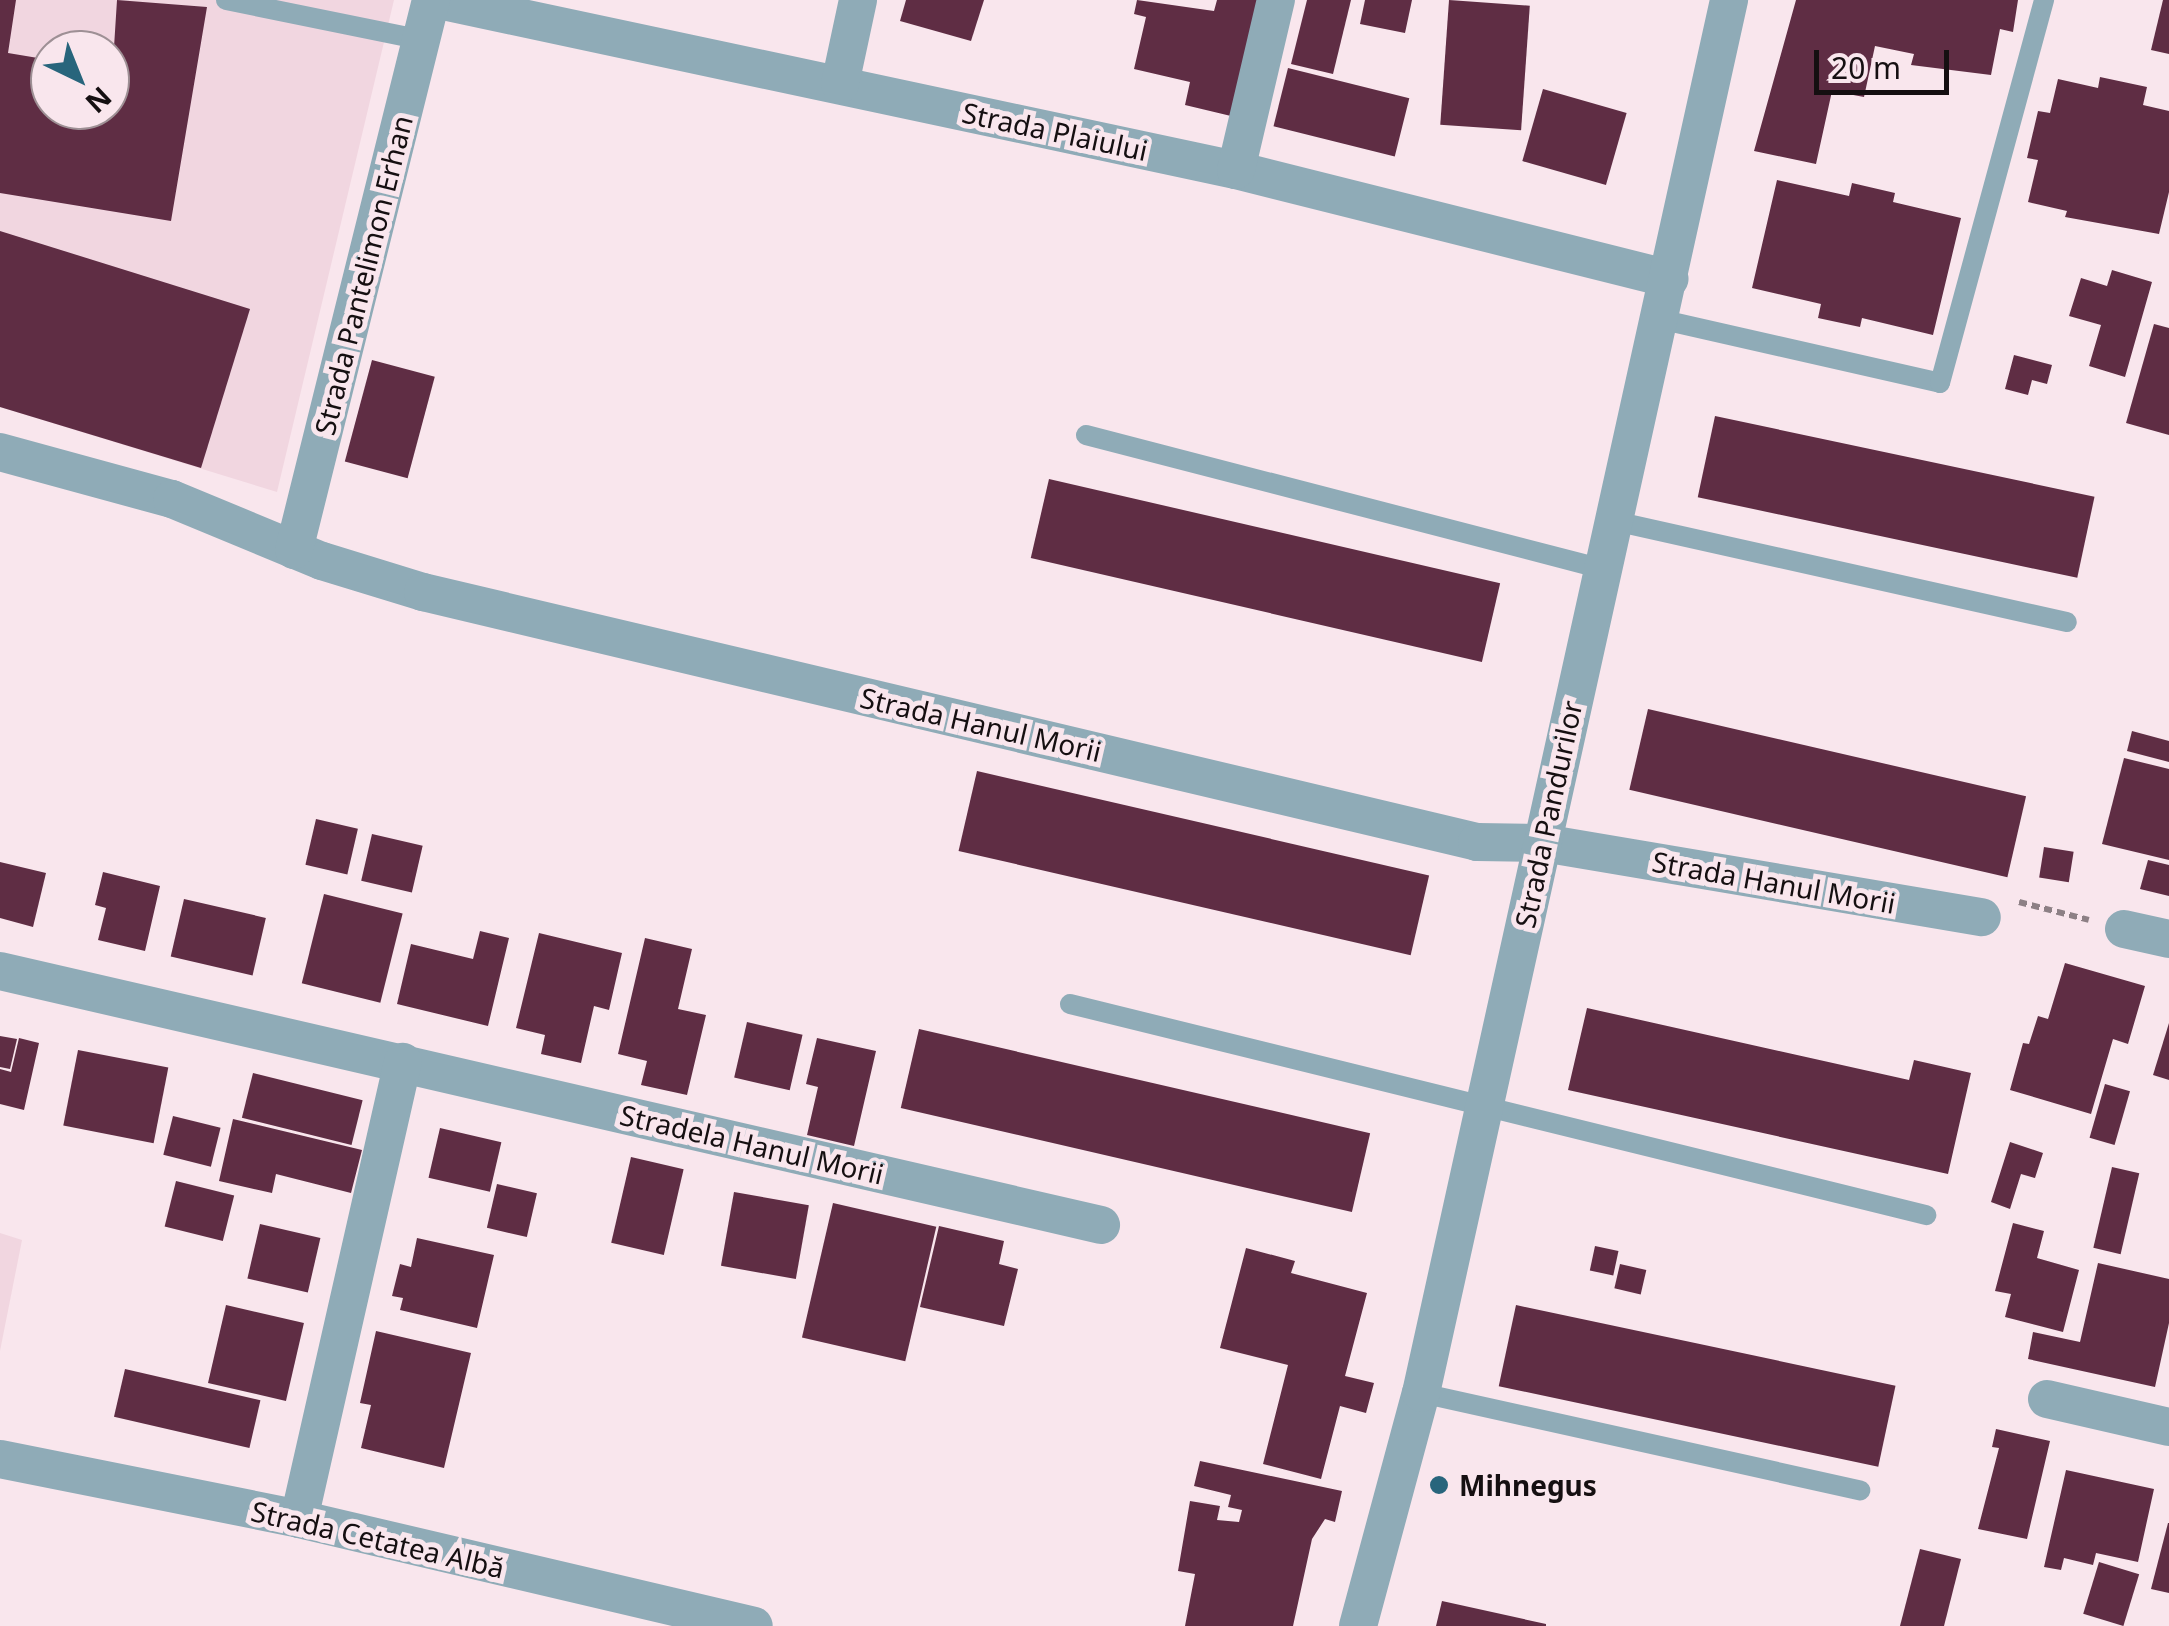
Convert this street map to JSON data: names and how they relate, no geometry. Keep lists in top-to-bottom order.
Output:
{
  "streets": {
    "street": [
      "Strada Plaiului",
      "Strada Pantelimon Erhan",
      "Strada Hanul Morii",
      "Strada Pandurilor",
      "Stradela Hanul Morii",
      "Strada Cetatea Albă"
    ]
  },
  "crossings": [
    ["Strada Plaiului", "Strada Pantelimon Erhan"],
    ["Strada Plaiului", "Strada Pandurilor"],
    ["Strada Pantelimon Erhan", "Strada Hanul Morii"],
    ["Strada Hanul Morii", "Strada Pandurilor"]
  ],
  "places": ["Mihnegus"],
  "scale_bar": "20 m",
  "north": "bottom right"
}
